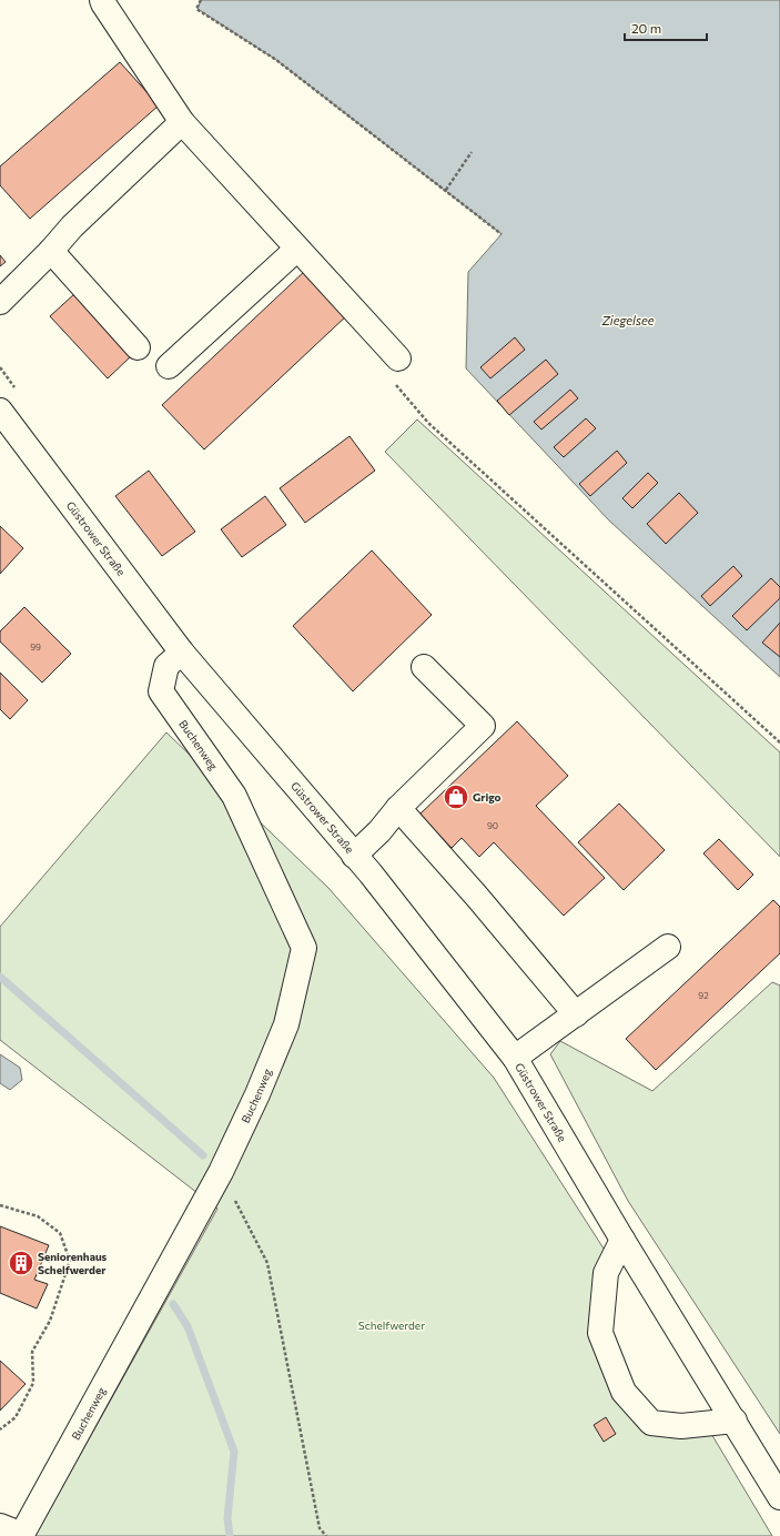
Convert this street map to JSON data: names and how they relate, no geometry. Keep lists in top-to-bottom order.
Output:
{
  "streets": {
    "main road": ["Güstrower Straße", "Buchenweg"]
  },
  "crossings": [
    ["Güstrower Straße", "Buchenweg"]
  ],
  "water": ["Ziegelsee"],
  "parks": ["Schelfwerder"],
  "places": {
    "shop": ["Grigo"],
    "building": ["Seniorenhaus Schelfwerder"]
  },
  "house_numbers": ["99", "90", "92"],
  "scale_bar": "20 m"
}
